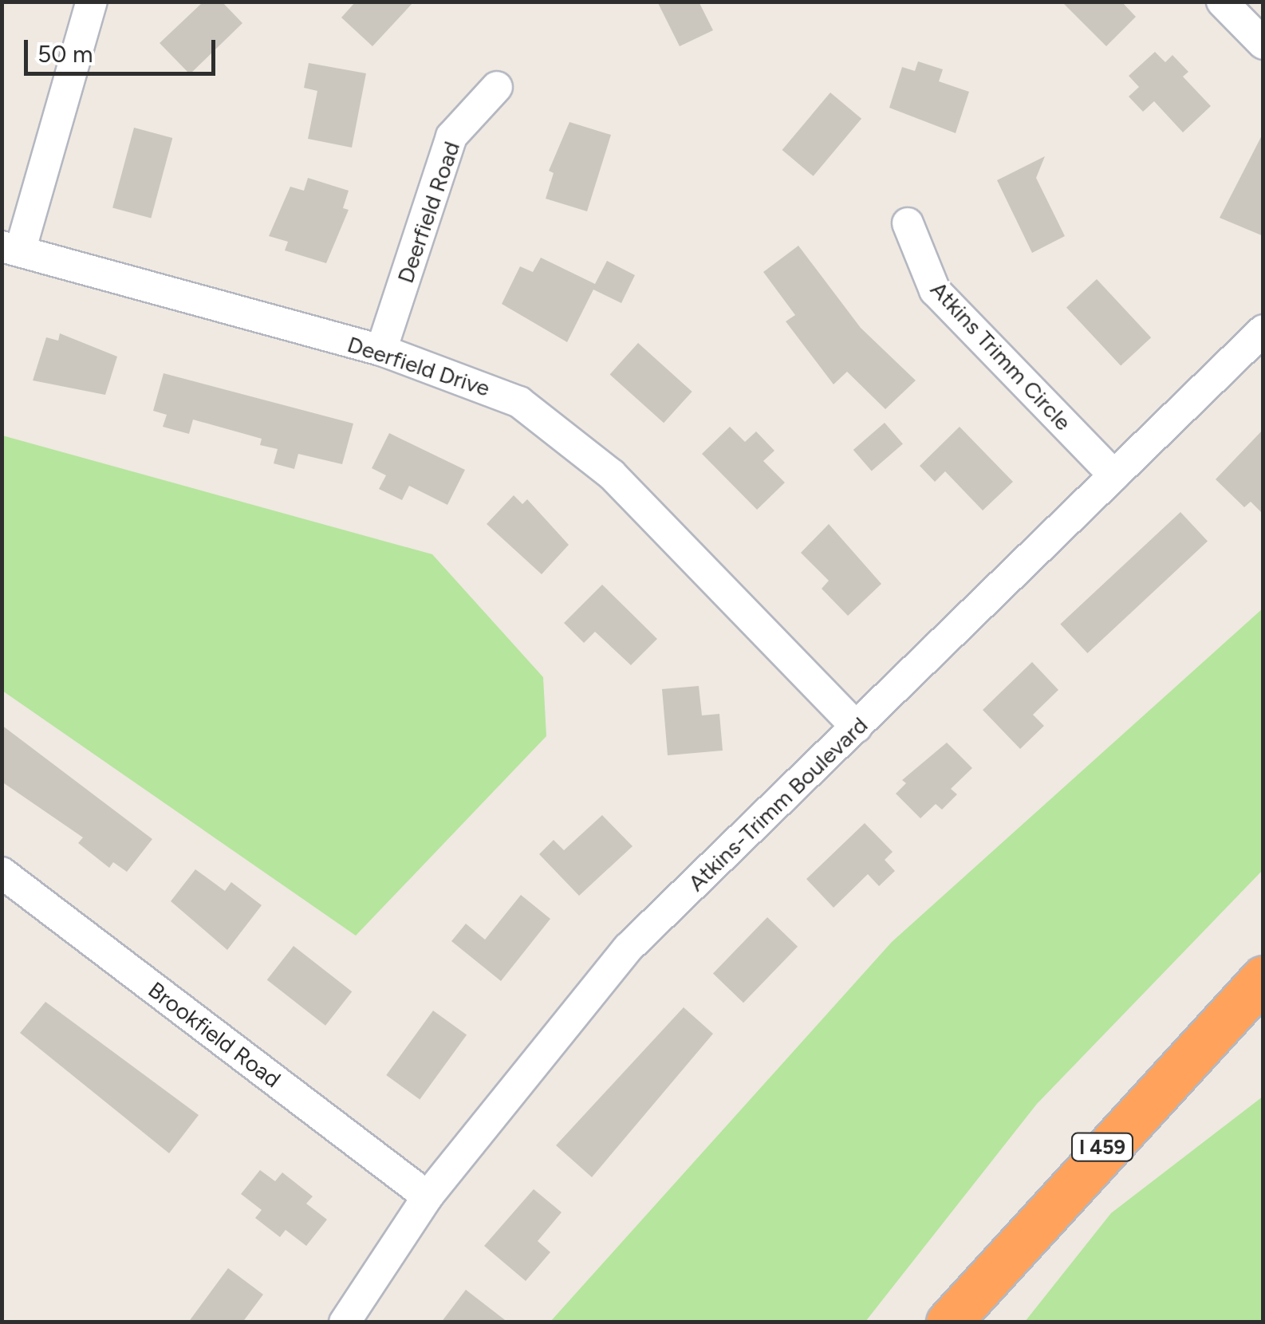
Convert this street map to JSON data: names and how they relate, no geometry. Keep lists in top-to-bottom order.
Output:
{
  "streets": {
    "highway": ["I 459"],
    "street": [
      "Deerfield Road",
      "Atkins Trimm Circle",
      "Deerfield Drive",
      "Atkins-Trimm Boulevard",
      "Brookfield Road"
    ]
  },
  "crossings": [
    ["Deerfield Road", "Deerfield Drive"],
    ["Atkins Trimm Circle", "Atkins-Trimm Boulevard"],
    ["Deerfield Drive", "Atkins-Trimm Boulevard"],
    ["Atkins-Trimm Boulevard", "Brookfield Road"]
  ],
  "scale_bar": "50 m"
}
